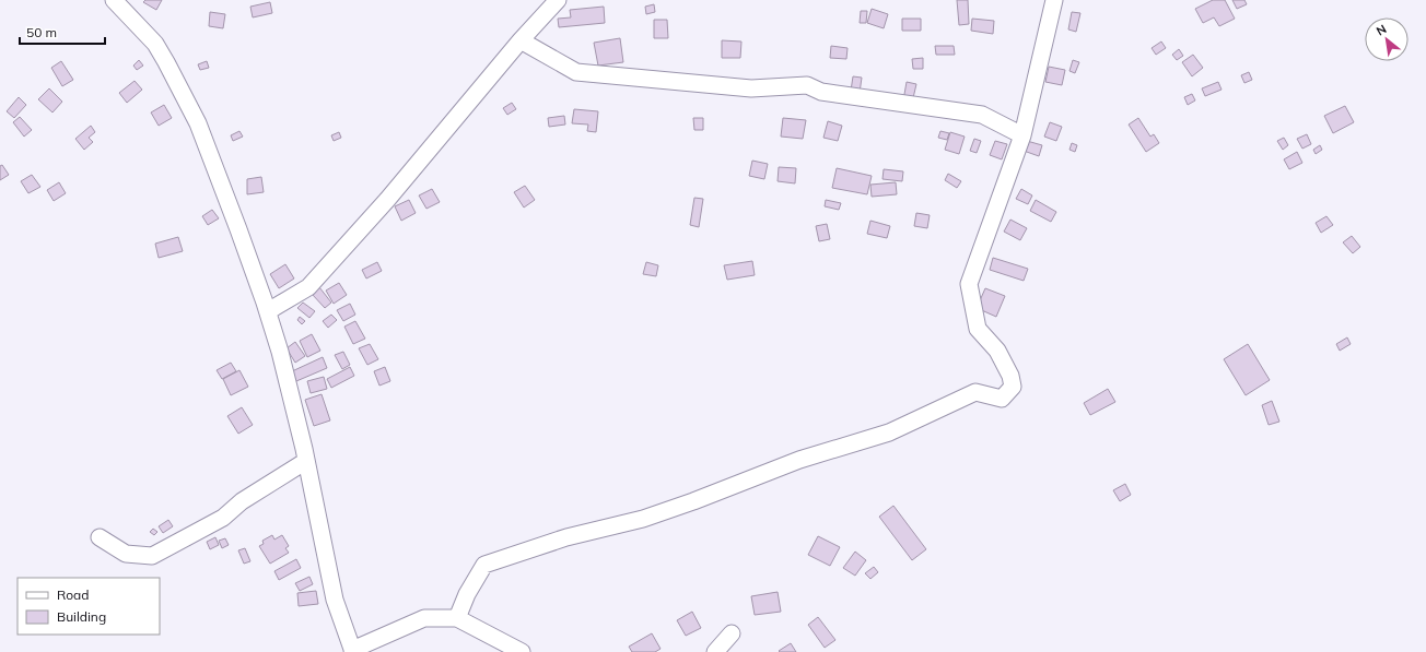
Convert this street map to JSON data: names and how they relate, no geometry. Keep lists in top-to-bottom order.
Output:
{
  "legend": ["Road", "Building"],
  "scale_bar": "50 m",
  "north": "top left"
}
